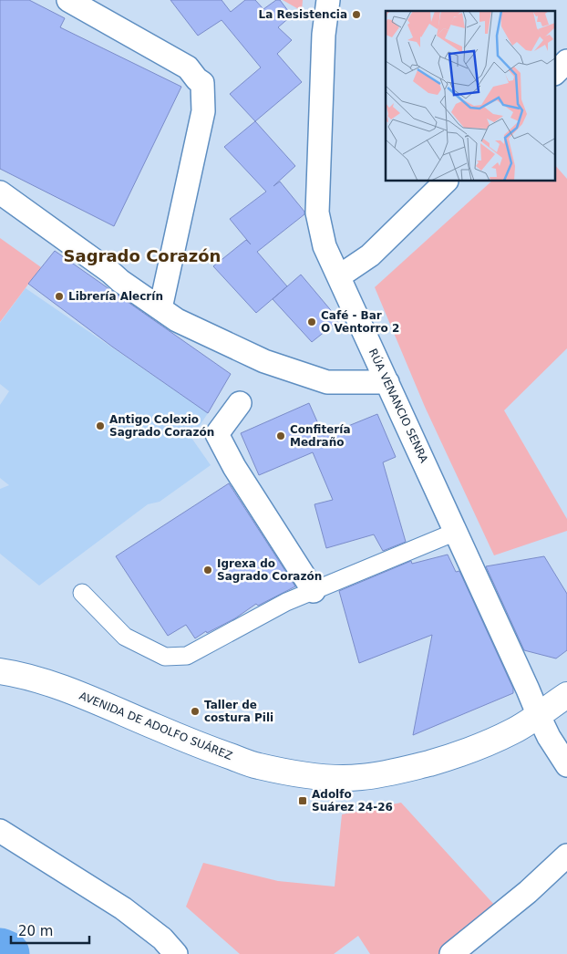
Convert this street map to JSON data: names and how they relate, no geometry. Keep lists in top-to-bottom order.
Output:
{
  "streets": {
    "main road": ["AVENIDA DE ADOLFO SUÁREZ"],
    "street": ["RÚA VENANCIO SENRA"]
  },
  "crossings": [
    ["RÚA VENANCIO SENRA", "AVENIDA DE ADOLFO SUÁREZ"]
  ],
  "districts": ["Sagrado Corazón"],
  "places": {
    "other": [
      "La Resistencia",
      "Librería Alecrín",
      "Café - Bar O Ventorro 2",
      "Antigo Colexio Sagrado Corazón",
      "Confitería Medraño",
      "Igrexa do Sagrado Corazón",
      "Taller de costura Pili"
    ],
    "transit": ["Adolfo Suárez 24-26"]
  },
  "scale_bar": "20 m"
}
